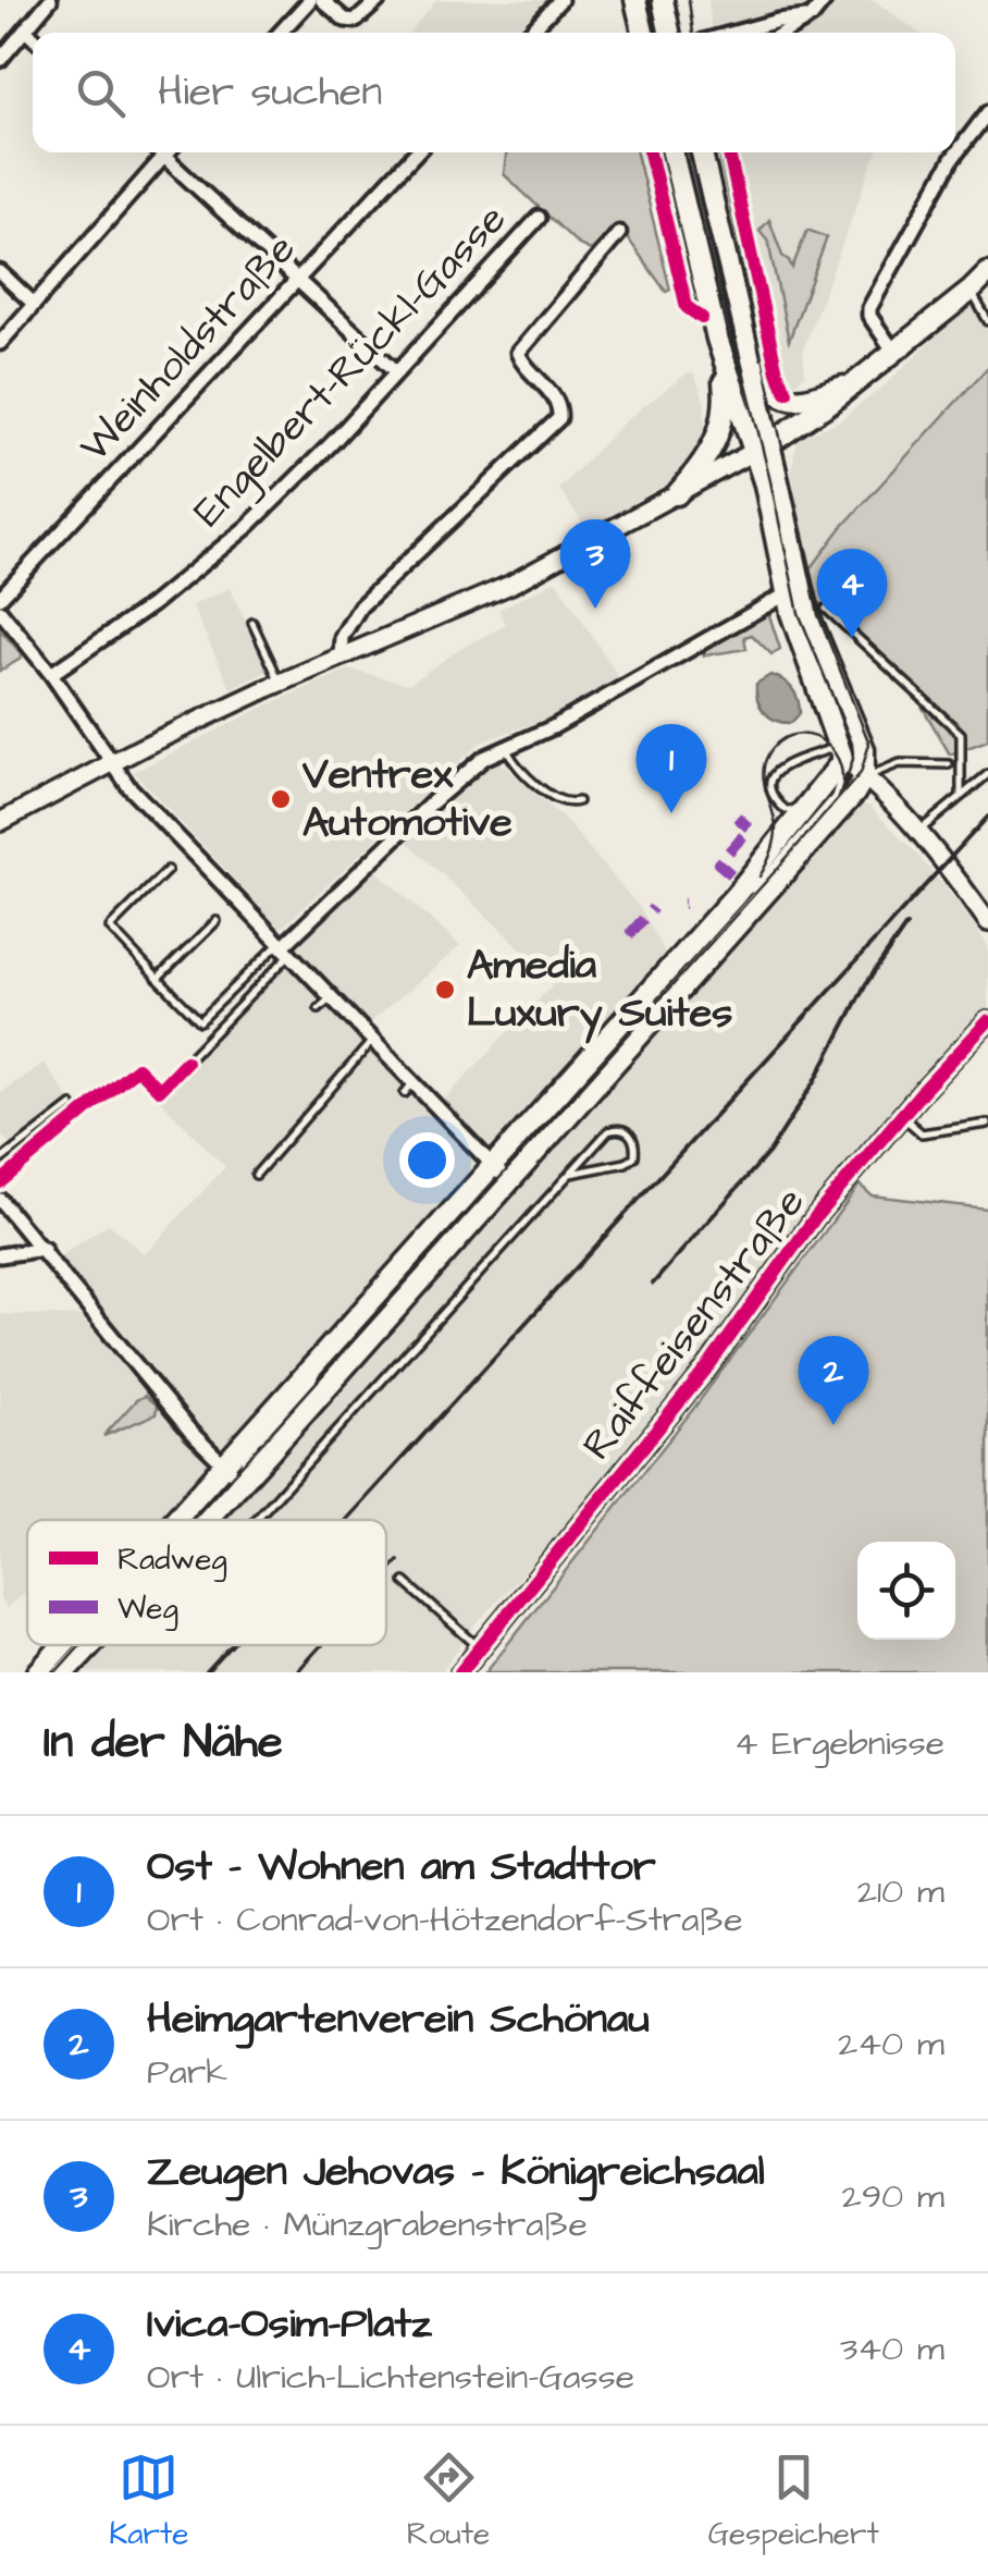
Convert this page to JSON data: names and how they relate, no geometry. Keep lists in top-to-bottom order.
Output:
{
  "streets": {
    "street": ["Weinholdstraße", "Engelbert-Rückl-Gasse", "Raiffeisenstraße"]
  },
  "places": ["Ventrex Automotive", "Amedia Luxury Suites"],
  "legend": ["Radweg", "Weg"],
  "page": {
    "search": "Hier suchen",
    "pins": [
      "3",
      "4",
      "1",
      "2"
    ],
    "heading": ["In der Nähe", "4 Ergebnisse"],
    "list": [
      {
        "mark": "1",
        "name": "Ost - Wohnen am Stadttor",
        "note": "Ort · Conrad-von-Hötzendorf-Straße",
        "value": "210 m"
      },
      {
        "mark": "2",
        "name": "Heimgartenverein Schönau",
        "note": "Park",
        "value": "240 m"
      },
      {
        "mark": "3",
        "name": "Zeugen Jehovas - Königreichsaal",
        "note": "Kirche · Münzgrabenstraße",
        "value": "290 m"
      },
      {
        "mark": "4",
        "name": "Ivica-Osim-Platz",
        "note": "Ort · Ulrich-Lichtenstein-Gasse",
        "value": "340 m"
      }
    ],
    "nav": ["Karte", "Route", "Gespeichert"]
  }
}
